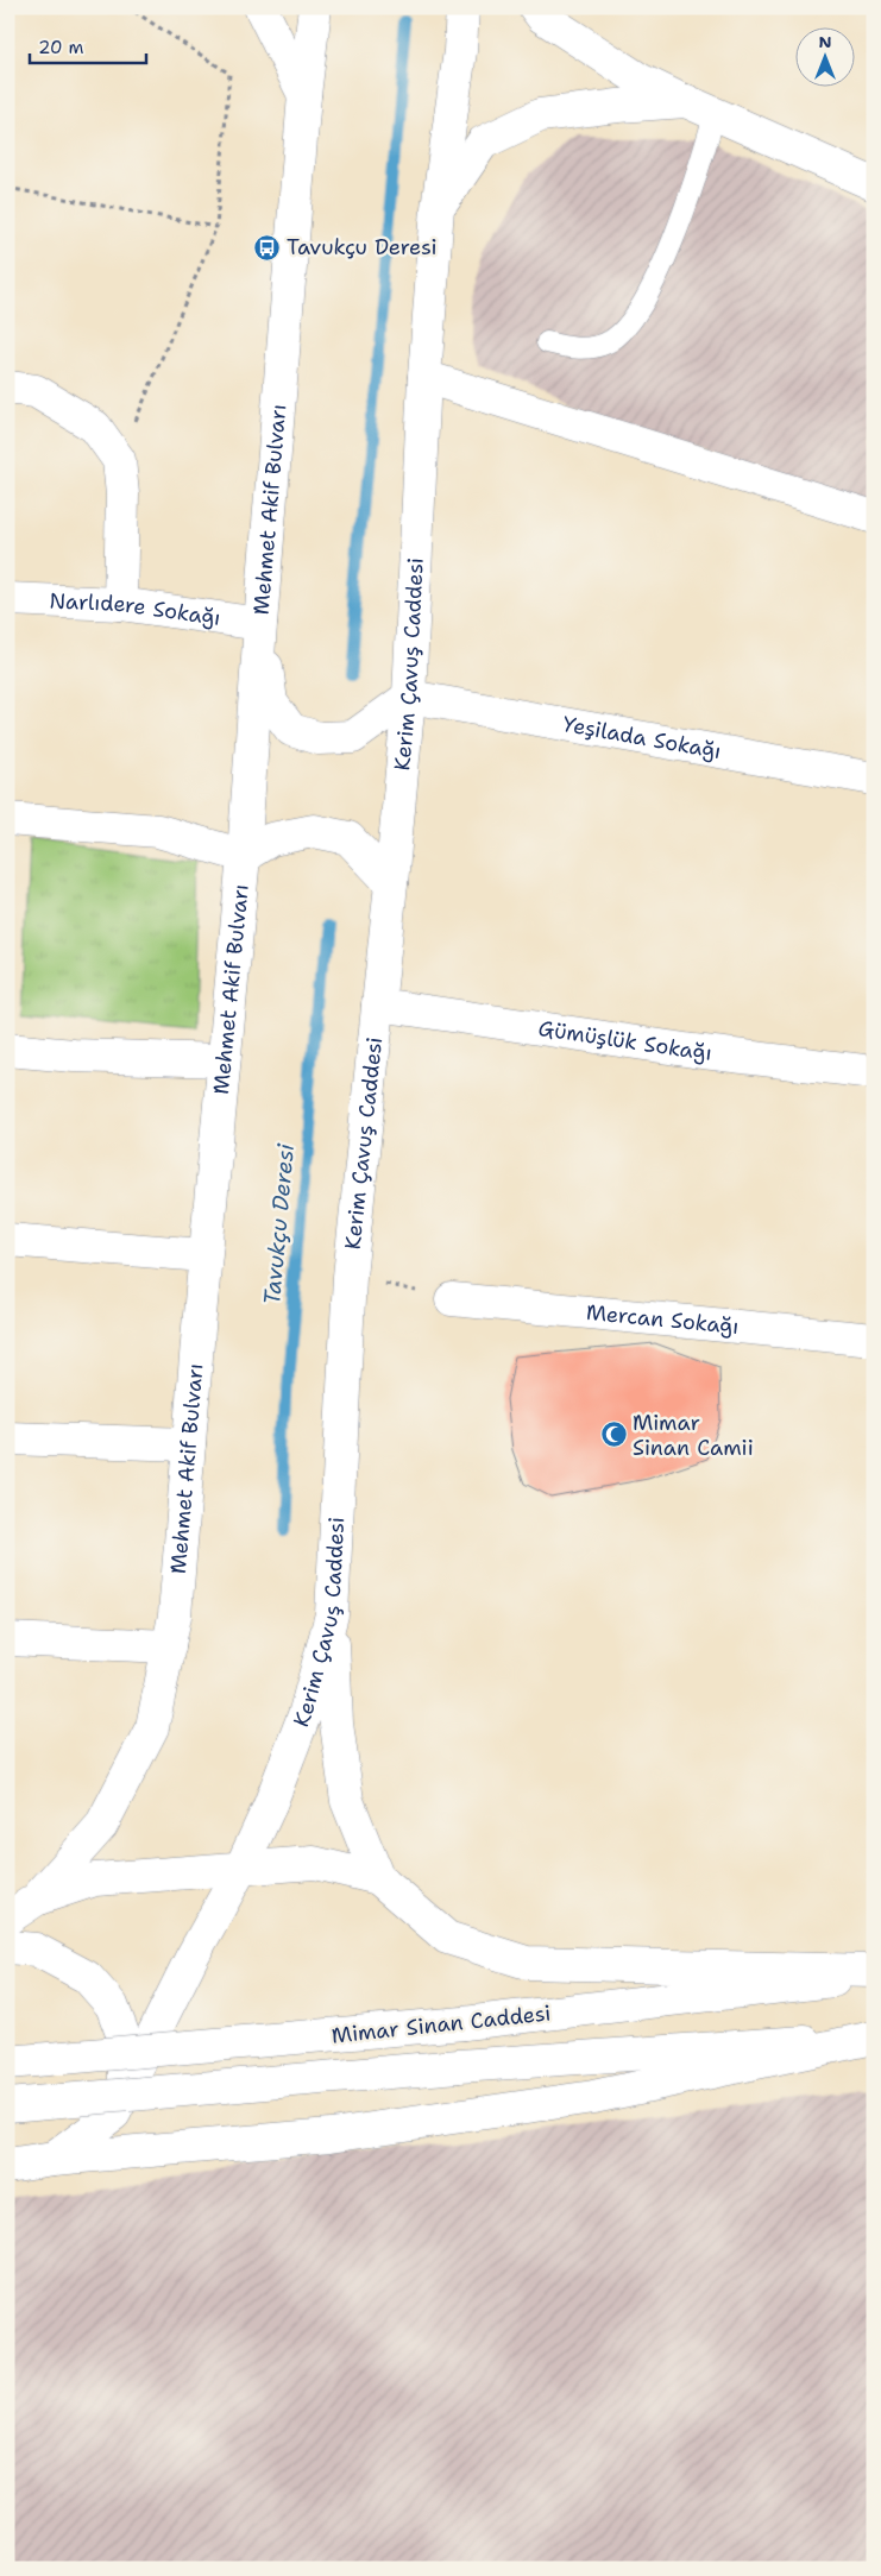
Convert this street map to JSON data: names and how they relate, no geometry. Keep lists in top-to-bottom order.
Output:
{
  "streets": {
    "main road": [
      "Mehmet Akif Bulvarı",
      "Narlıdere Sokağı",
      "Kerim Çavuş Caddesi",
      "Yeşilada Sokağı",
      "Gümüşlük Sokağı",
      "Mercan Sokağı",
      "Mimar Sinan Caddesi"
    ]
  },
  "crossings": [
    ["Mehmet Akif Bulvarı", "Narlıdere Sokağı"],
    ["Kerim Çavuş Caddesi", "Yeşilada Sokağı"],
    ["Kerim Çavuş Caddesi", "Gümüşlük Sokağı"]
  ],
  "water": ["Tavukçu Deresi"],
  "places": {
    "bus stop": ["Tavukçu Deresi"],
    "mosque": ["Mimar Sinan Camii"]
  },
  "scale_bar": "20 m",
  "north": "top"
}
